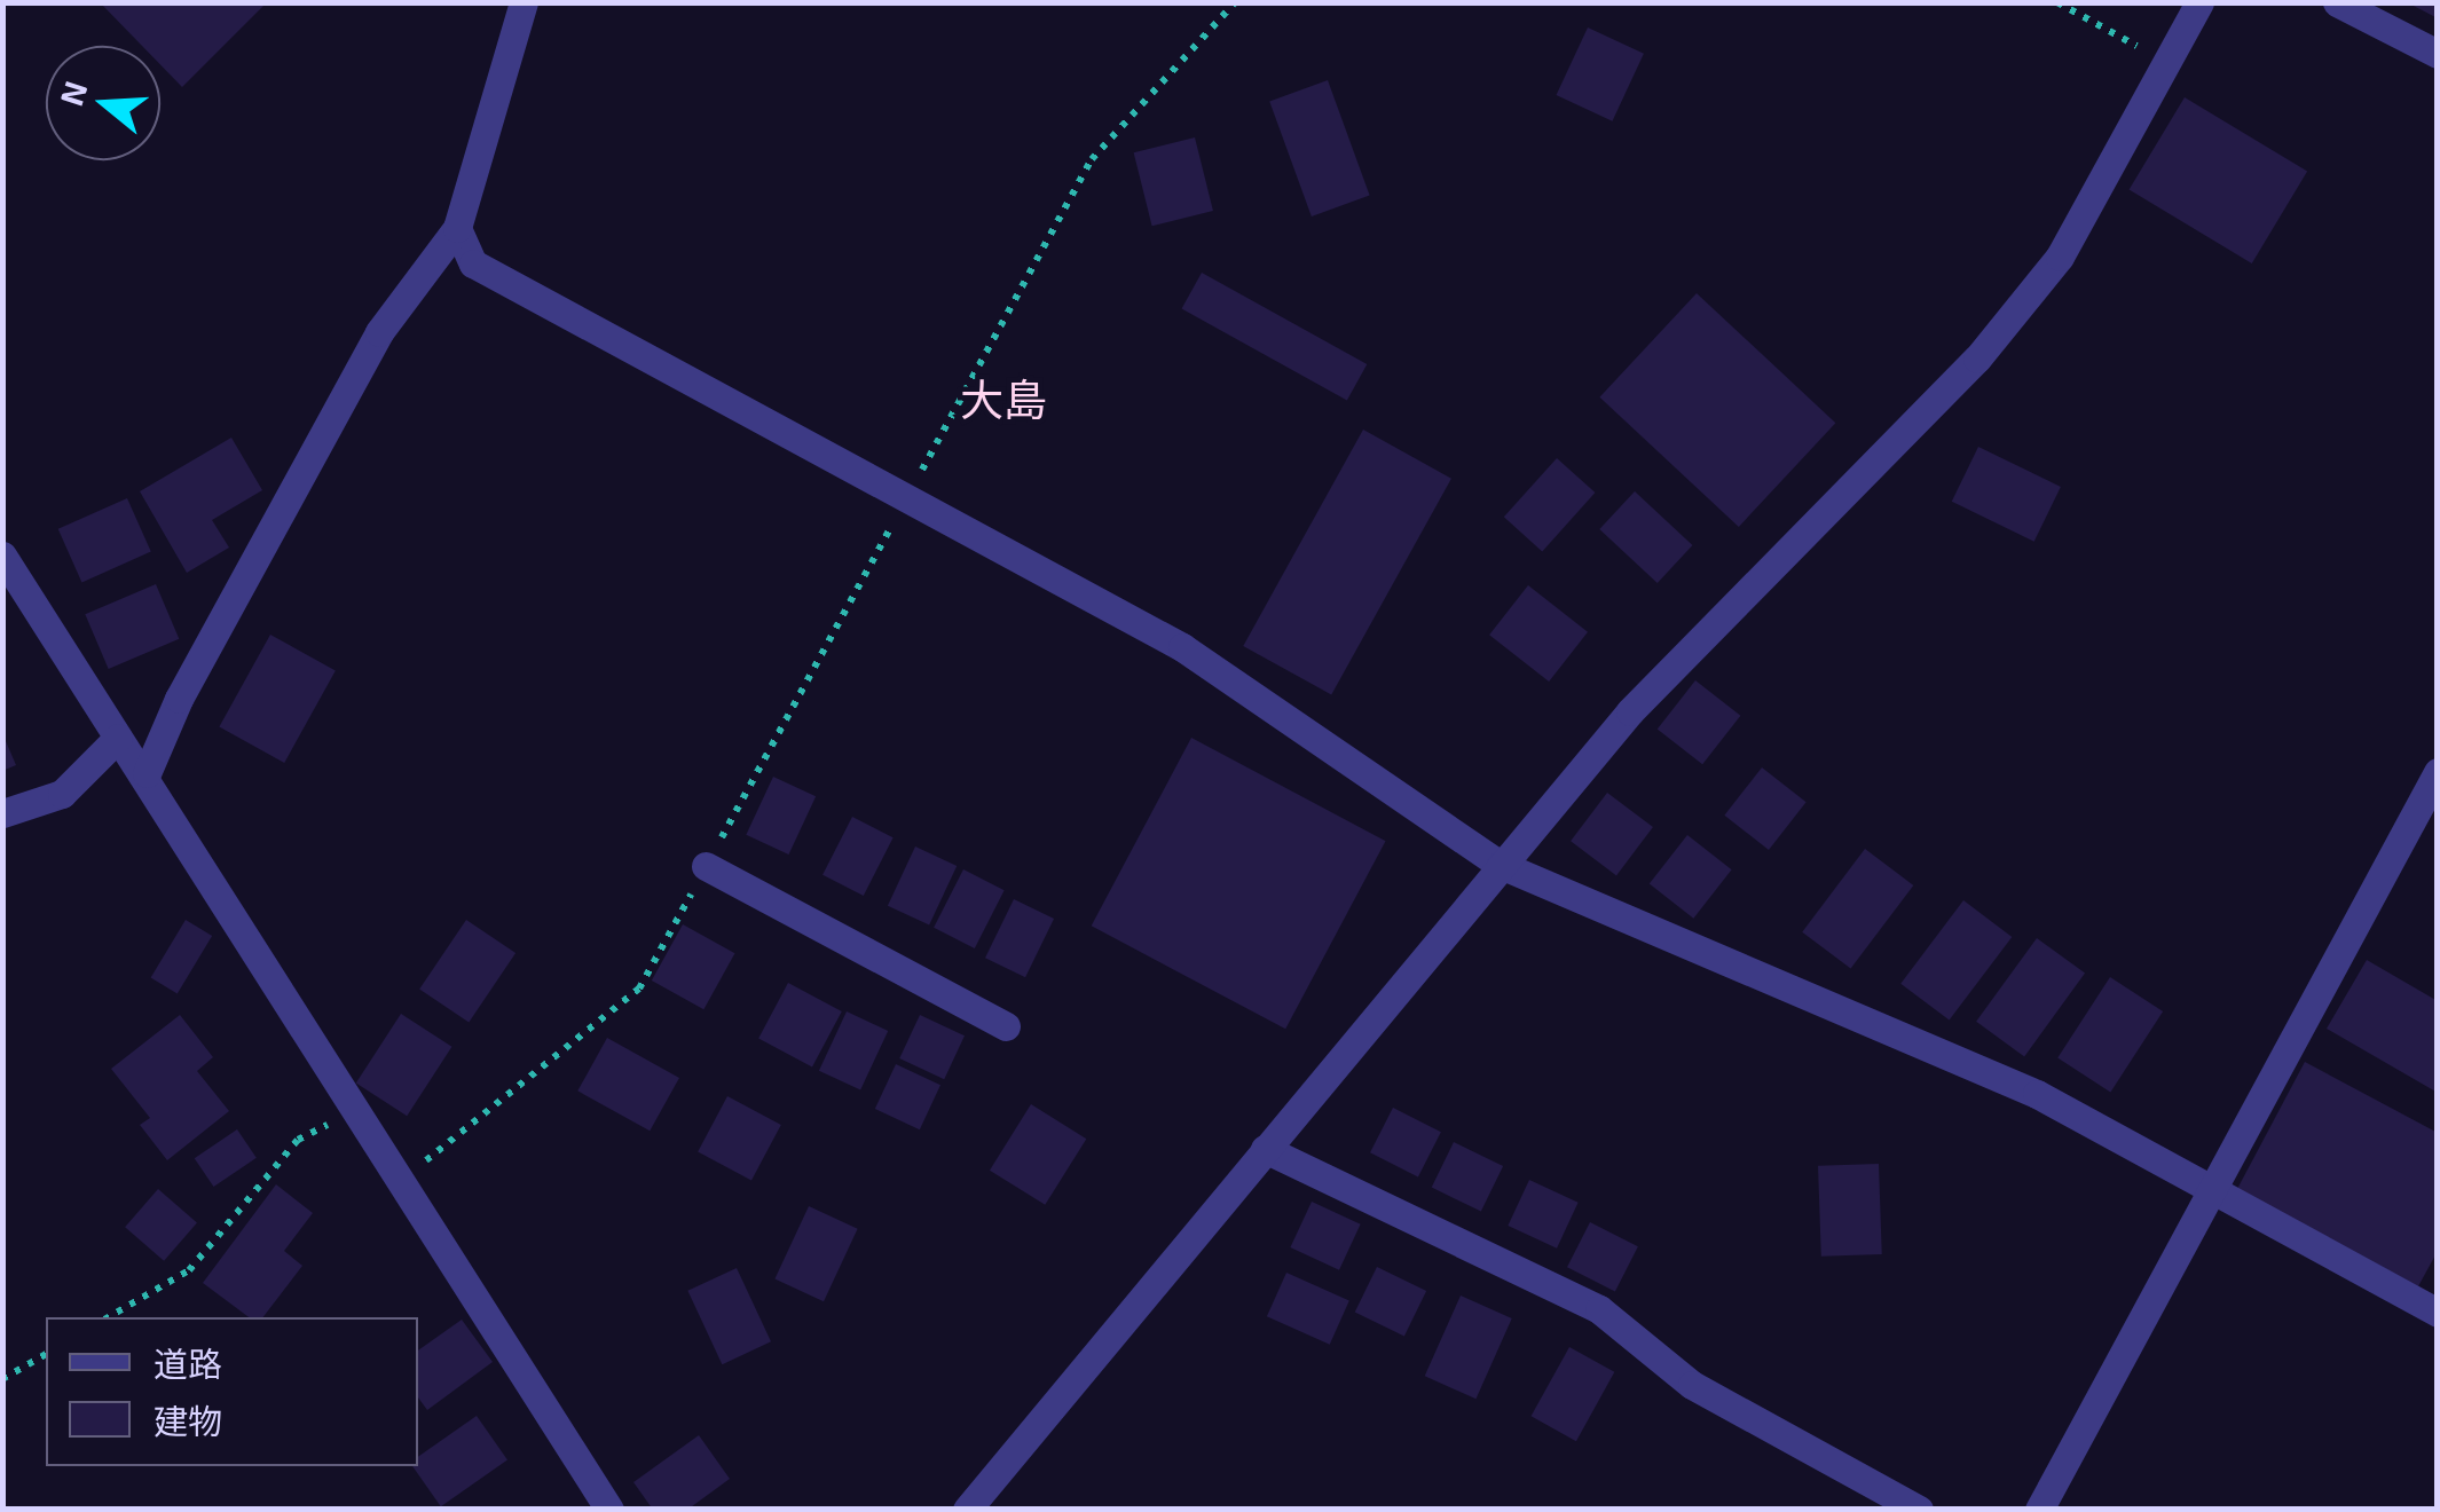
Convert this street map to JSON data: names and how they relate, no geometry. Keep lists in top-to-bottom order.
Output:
{
  "districts": ["大島"],
  "legend": ["道路", "建物"],
  "north": "left"
}
